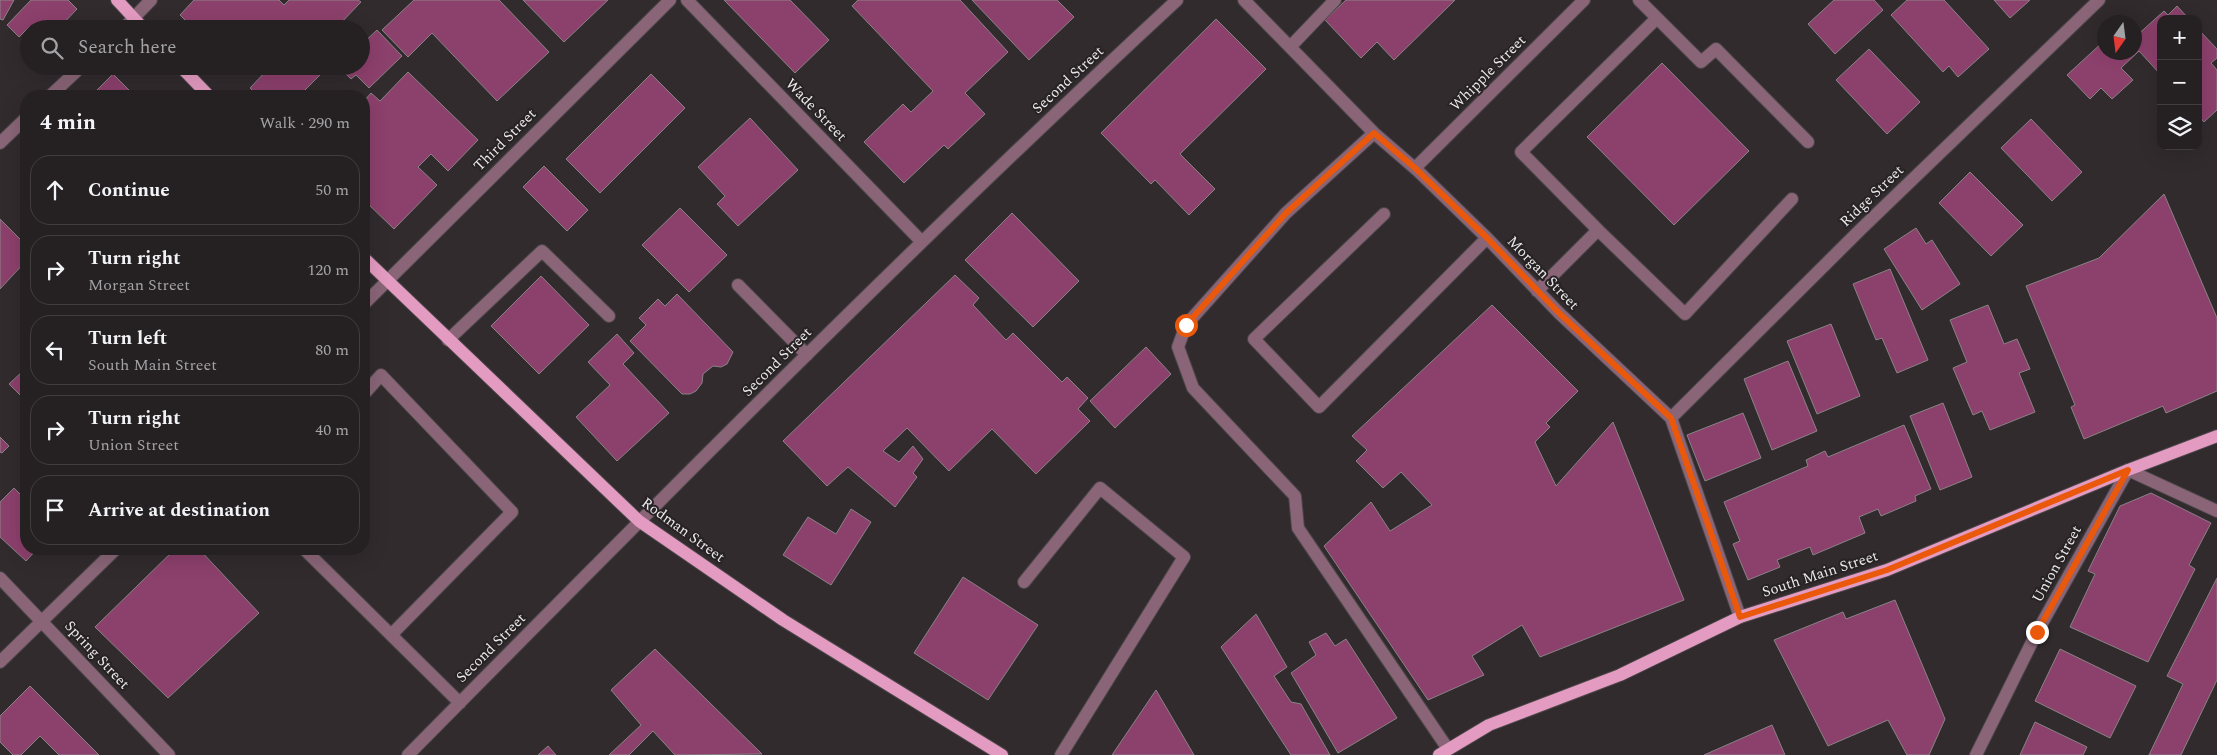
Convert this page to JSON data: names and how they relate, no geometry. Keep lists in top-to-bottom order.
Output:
{
  "streets": {
    "main road": ["Rodman Street", "South Main Street"],
    "street": [
      "Whipple Street",
      "Second Street",
      "Wade Street",
      "Third Street",
      "Ridge Street",
      "Morgan Street",
      "Union Street",
      "Spring Street"
    ]
  },
  "crossings": [
    ["Whipple Street", "Morgan Street"],
    ["Second Street", "Wade Street"],
    ["Second Street", "Rodman Street"],
    ["Third Street", "Rodman Street"],
    ["Ridge Street", "Morgan Street"],
    ["Morgan Street", "South Main Street"],
    ["Union Street", "South Main Street"]
  ],
  "north": "bottom",
  "page": {
    "map_buttons": ["+", "−"],
    "search": "Search here",
    "heading": ["4 min", "Walk · 290 m"],
    "list": [
      ["Continue", "50 m"],
      ["Turn right", "Morgan Street", "120 m"],
      ["Turn left", "South Main Street", "80 m"],
      ["Turn right", "Union Street", "40 m"],
      "Arrive at destination"
    ]
  }
}
